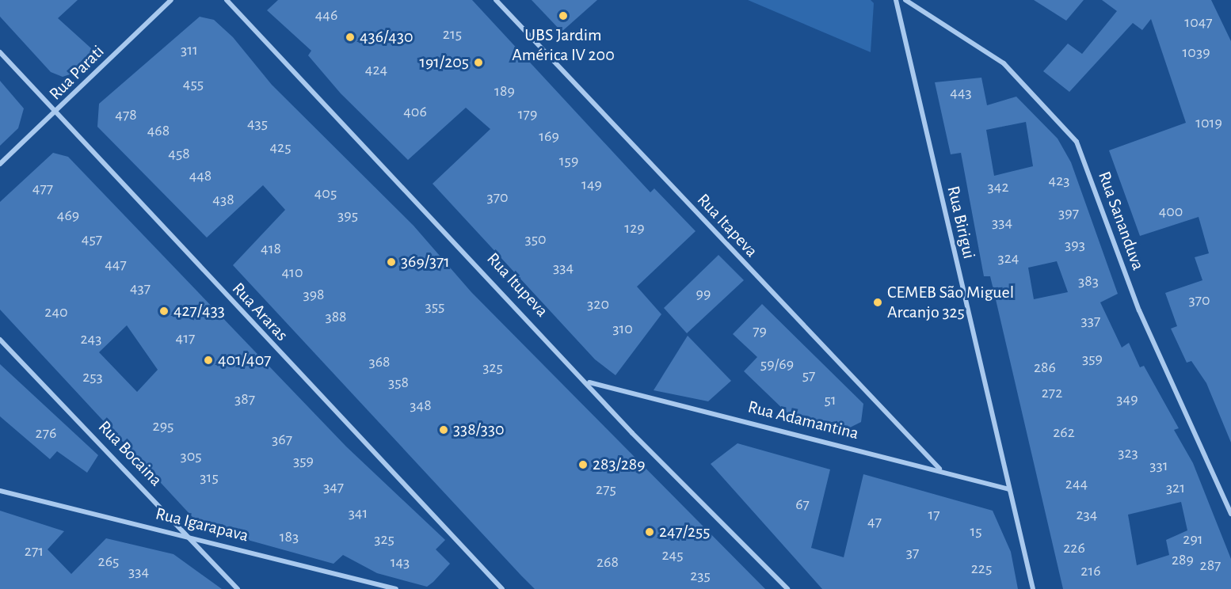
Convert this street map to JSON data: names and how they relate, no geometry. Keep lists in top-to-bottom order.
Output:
{
  "streets": {
    "street": [
      "Rua Parati",
      "Rua Sananduva",
      "Rua Birigui",
      "Rua Itapeva",
      "Rua Itupeva",
      "Rua Araras",
      "Rua Adamantina",
      "Rua Bocaina",
      "Rua Igarapava"
    ]
  },
  "crossings": [
    ["Rua Parati", "Rua Araras"],
    ["Rua Birigui", "Rua Adamantina"],
    ["Rua Itapeva", "Rua Adamantina"],
    ["Rua Itupeva", "Rua Adamantina"],
    ["Rua Bocaina", "Rua Igarapava"]
  ],
  "places": [
    "UBS Jardim América IV 200",
    "436/430",
    "191/205",
    "369/371",
    "CEMEB São Miguel Arcanjo 325",
    "427/433",
    "401/407",
    "338/330",
    "283/289",
    "247/255"
  ],
  "house_numbers": [
    "446",
    "1047",
    "215",
    "311",
    "1039",
    "424",
    "455",
    "189",
    "443",
    "406",
    "179",
    "478",
    "1019",
    "435",
    "468",
    "169",
    "425",
    "458",
    "159",
    "448",
    "423",
    "149",
    "342",
    "477",
    "405",
    "370",
    "438",
    "400",
    "397",
    "469",
    "395",
    "334",
    "129",
    "457",
    "350",
    "393",
    "418",
    "324",
    "447",
    "334",
    "410",
    "383",
    "437",
    "99",
    "398",
    "370",
    "320",
    "355",
    "240",
    "388",
    "337",
    "310",
    "79",
    "417",
    "243",
    "359",
    "368",
    "59/69",
    "325",
    "286",
    "57",
    "253",
    "358",
    "272",
    "387",
    "349",
    "51",
    "348",
    "295",
    "262",
    "276",
    "367",
    "323",
    "305",
    "359",
    "331",
    "315",
    "244",
    "347",
    "321",
    "275",
    "67",
    "341",
    "17",
    "234",
    "47",
    "15",
    "183",
    "325",
    "291",
    "226",
    "271",
    "37",
    "245",
    "289",
    "265",
    "143",
    "268",
    "287",
    "225",
    "216",
    "334",
    "235"
  ]
}
